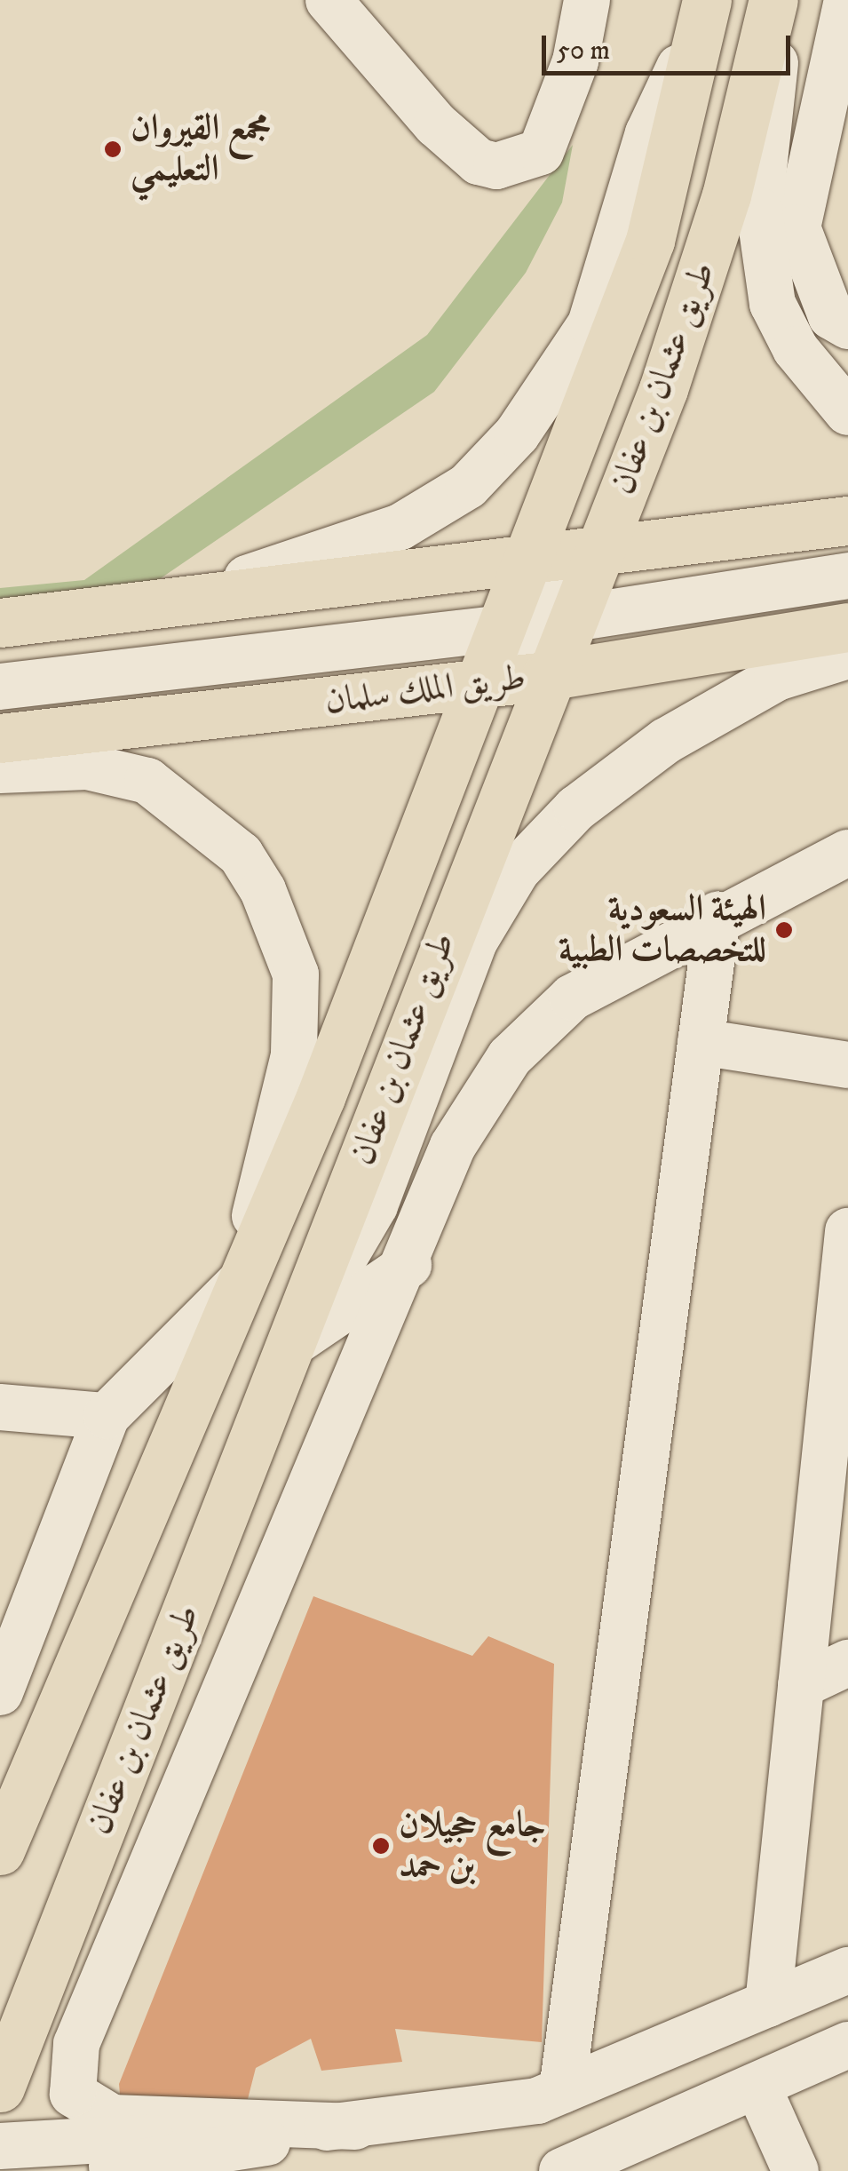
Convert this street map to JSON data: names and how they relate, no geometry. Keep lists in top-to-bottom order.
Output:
{
  "streets": {
    "main road": ["طريق عثمان بن عفان", "طريق الملك سلمان"]
  },
  "crossings": [
    ["طريق عثمان بن عفان", "طريق الملك سلمان"]
  ],
  "places": ["مجمع القيروان التعليمي", "الهيئة السعودية للتخصصات الطبية", "جامع حجيلان بن حمد"],
  "scale_bar": "50 m"
}
